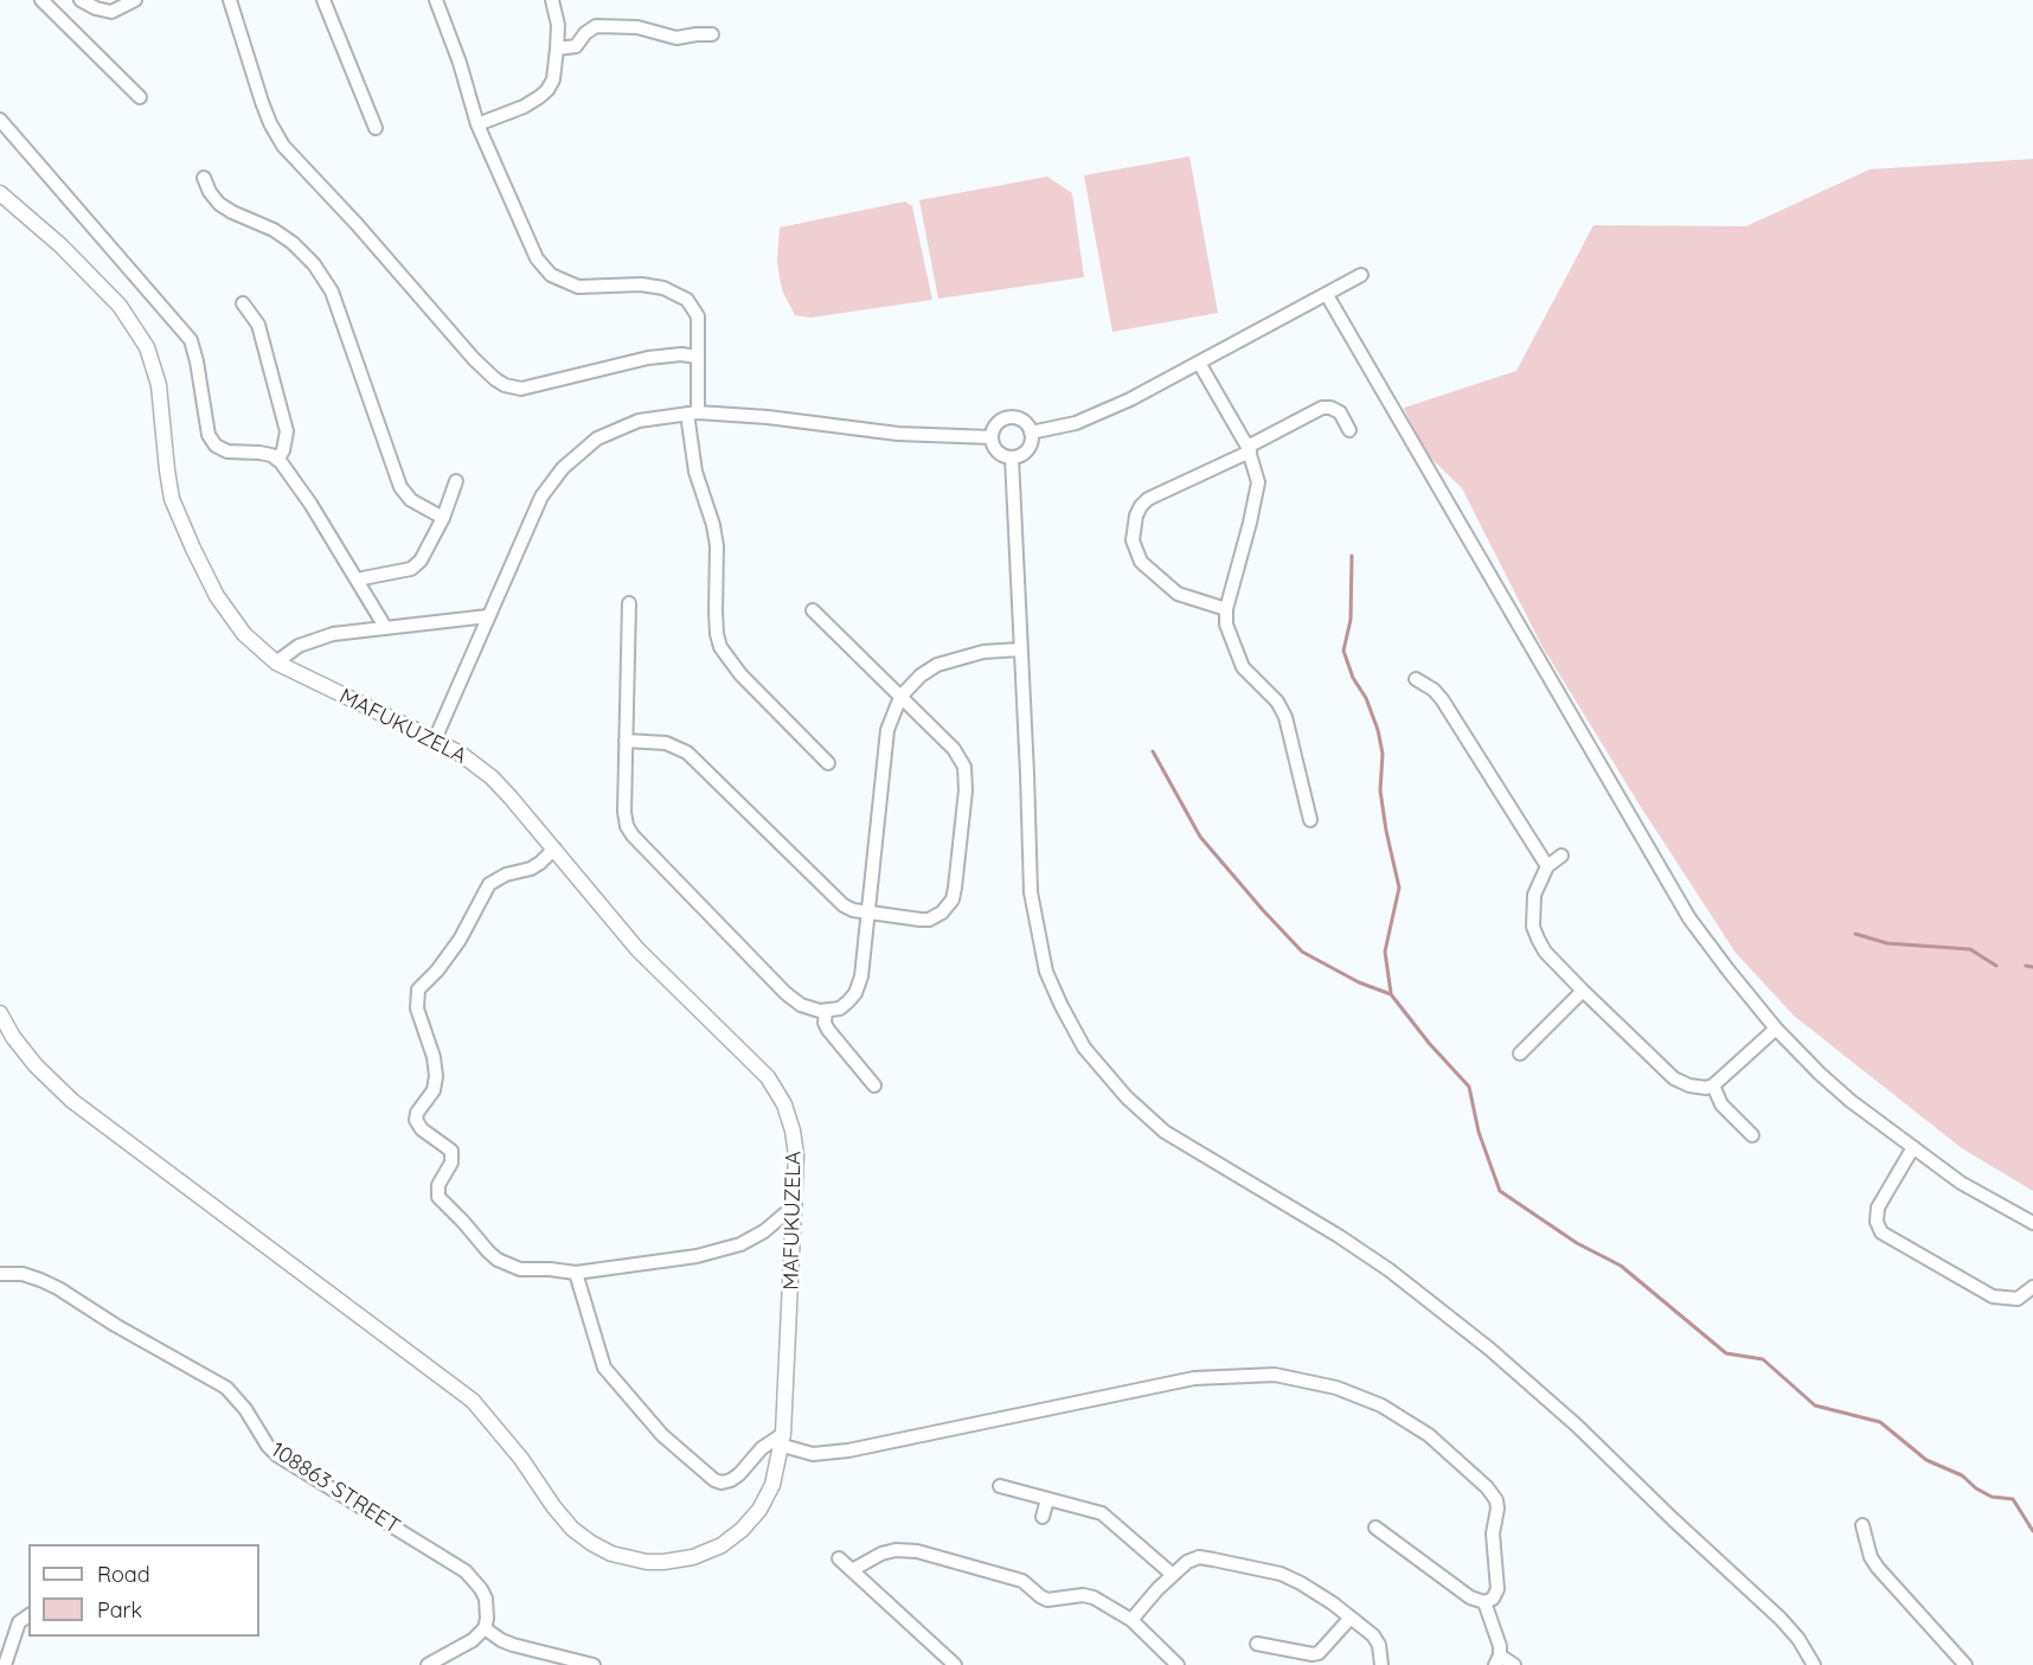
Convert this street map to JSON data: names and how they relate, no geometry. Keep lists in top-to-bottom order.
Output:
{
  "streets": {
    "main road": ["MAFUKUZELA"],
    "street": ["108863 STREET"]
  },
  "legend": ["Road", "Park"]
}
